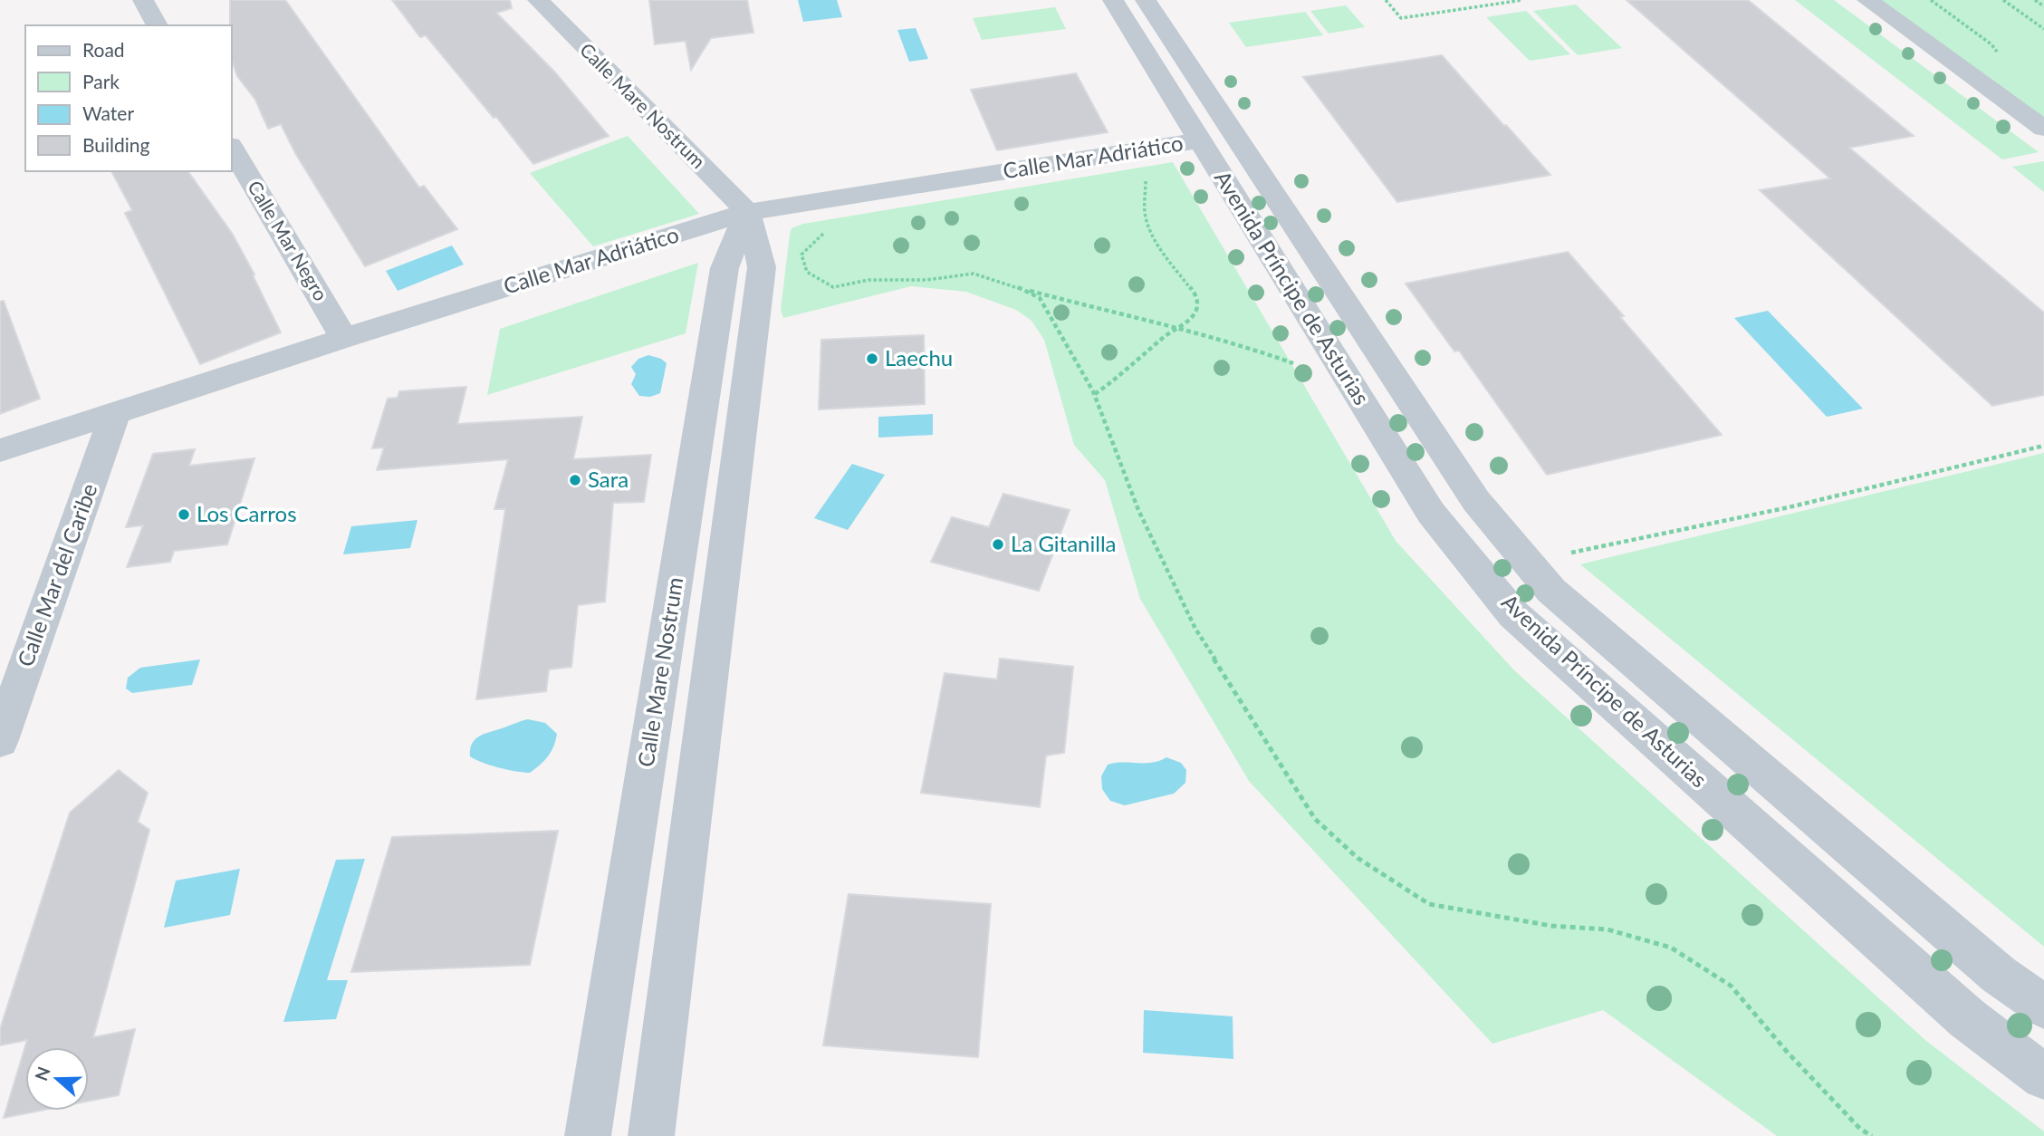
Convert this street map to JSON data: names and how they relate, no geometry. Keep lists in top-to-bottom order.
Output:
{
  "streets": {
    "street": [
      "Calle Mare Nostrum",
      "Calle Mar Adriático",
      "Calle Mar Negro",
      "Avenida Príncipe de Asturias",
      "Calle Mar del Caribe"
    ]
  },
  "crossings": [
    ["Calle Mare Nostrum", "Calle Mar Adriático"],
    ["Calle Mar Adriático", "Calle Mar Negro"],
    ["Calle Mar Adriático", "Avenida Príncipe de Asturias"],
    ["Calle Mar Adriático", "Calle Mar del Caribe"]
  ],
  "places": [
    "Laechu",
    "Sara",
    "Los Carros",
    "La Gitanilla"
  ],
  "legend": [
    "Road",
    "Park",
    "Water",
    "Building"
  ],
  "north": "left"
}
